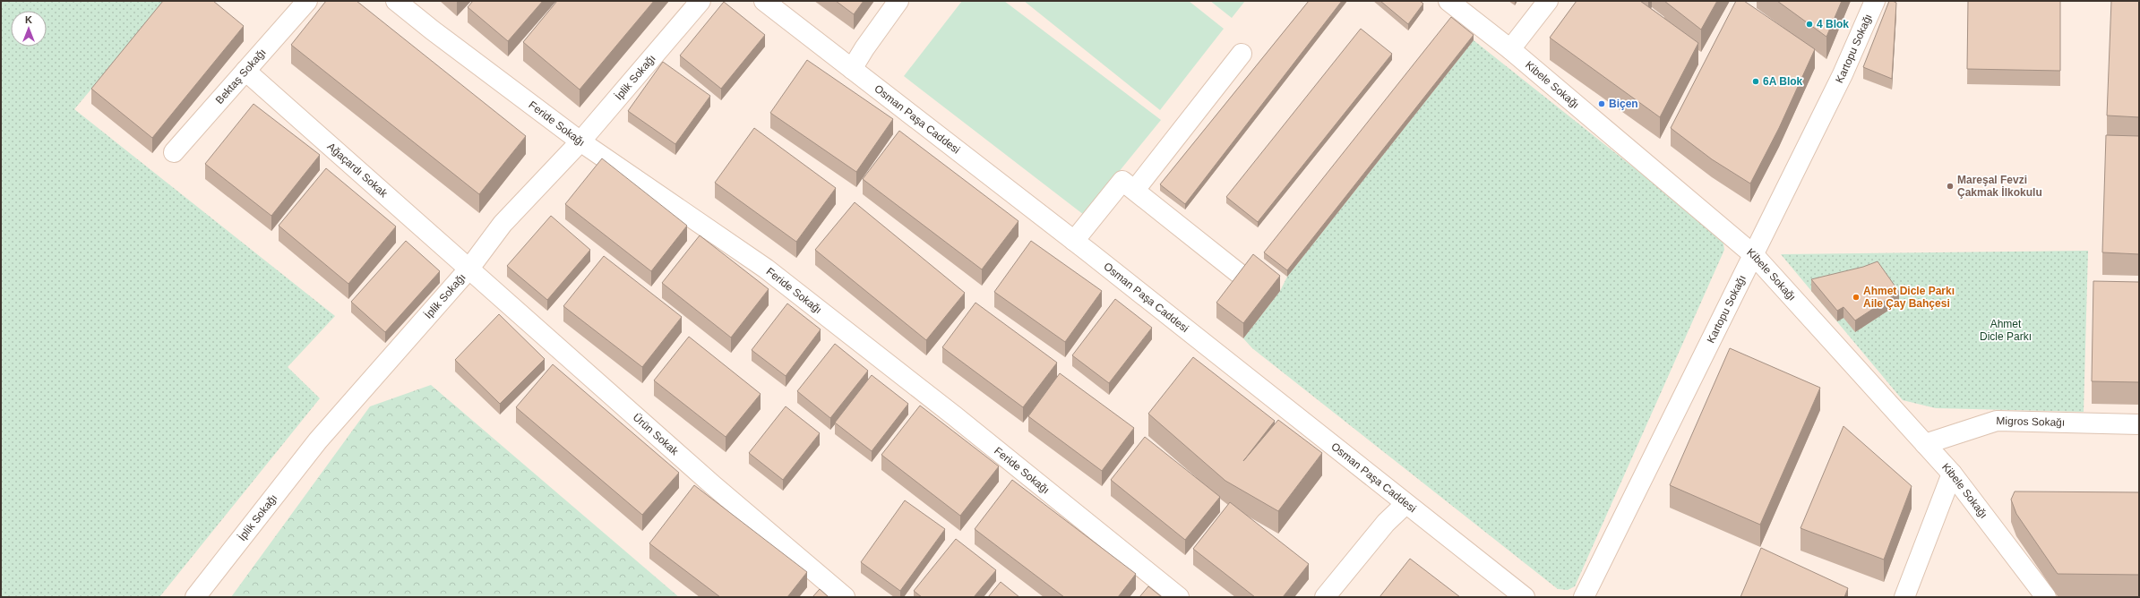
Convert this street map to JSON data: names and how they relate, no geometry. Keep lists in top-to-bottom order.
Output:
{
  "streets": {
    "street": [
      "Kartopu Sokağı",
      "Bektaş Sokağı",
      "İplik Sokağı",
      "Kibele Sokağı",
      "Osman Paşa Caddesi",
      "Feride Sokağı",
      "Ağaçardı Sokak",
      "Migros Sokağı",
      "Ürün Sokak"
    ]
  },
  "crossings": [
    ["Kartopu Sokağı", "Kibele Sokağı"],
    ["Bektaş Sokağı", "Ağaçardı Sokak"],
    ["İplik Sokağı", "Feride Sokağı"],
    ["İplik Sokağı", "Ağaçardı Sokak"],
    ["İplik Sokağı", "Ürün Sokak"],
    ["Kibele Sokağı", "Migros Sokağı"],
    ["Ağaçardı Sokak", "Ürün Sokak"]
  ],
  "parks": ["Ahmet Dicle Parkı"],
  "places": [
    "4 Blok",
    "6A Blok",
    "Biçen",
    "Mareşal Fevzi Çakmak İlkokulu",
    "Ahmet Dicle Parkı Aile Çay Bahçesi"
  ],
  "north": "top"
}
